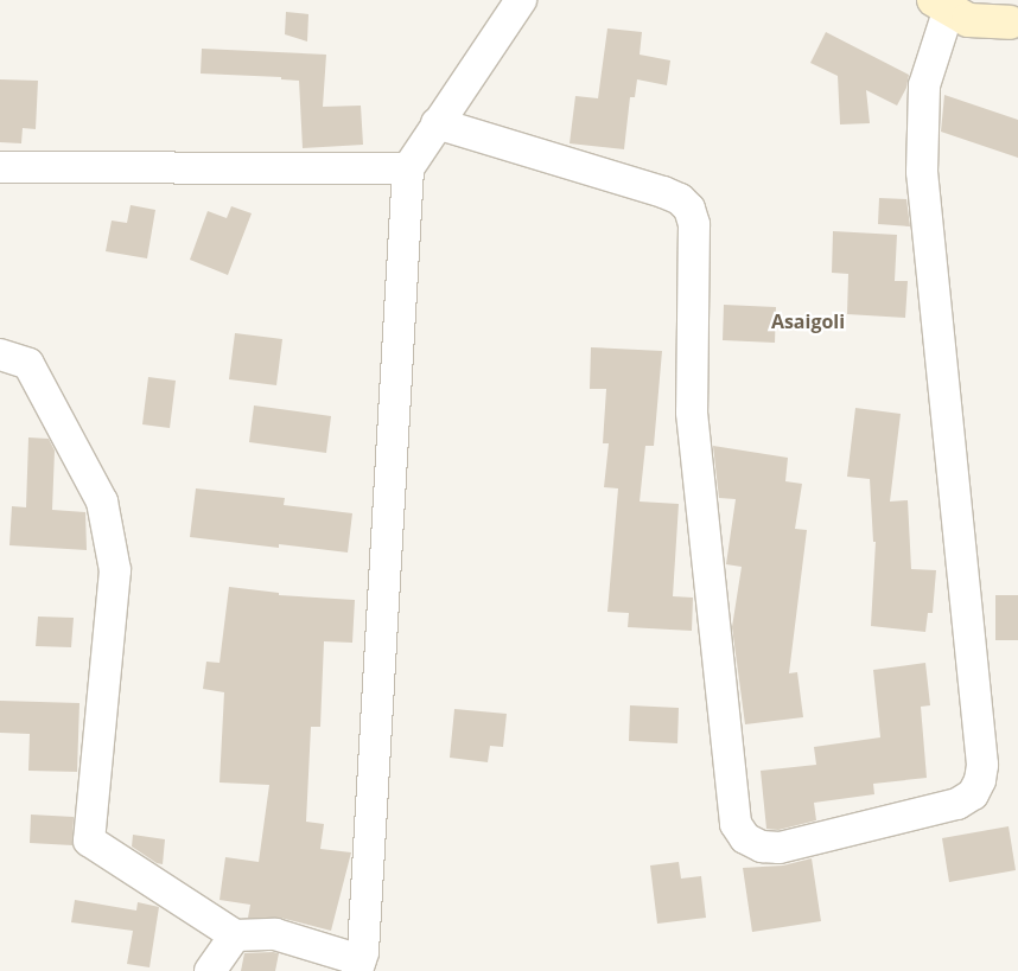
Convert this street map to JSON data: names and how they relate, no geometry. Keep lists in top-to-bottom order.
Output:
{
  "districts": ["Asaigoli"]
}
